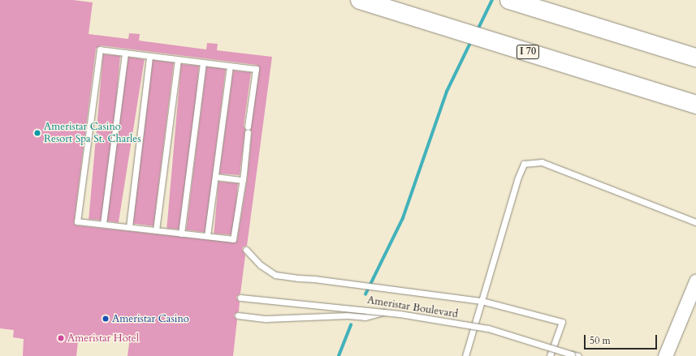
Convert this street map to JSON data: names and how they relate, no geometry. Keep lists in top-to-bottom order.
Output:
{
  "streets": {
    "highway": ["I 70"],
    "lane": ["Ameristar Boulevard"]
  },
  "places": ["Ameristar Casino Resort Spa St. Charles", "Ameristar Casino", "Ameristar Hotel"],
  "scale_bar": "50 m"
}
